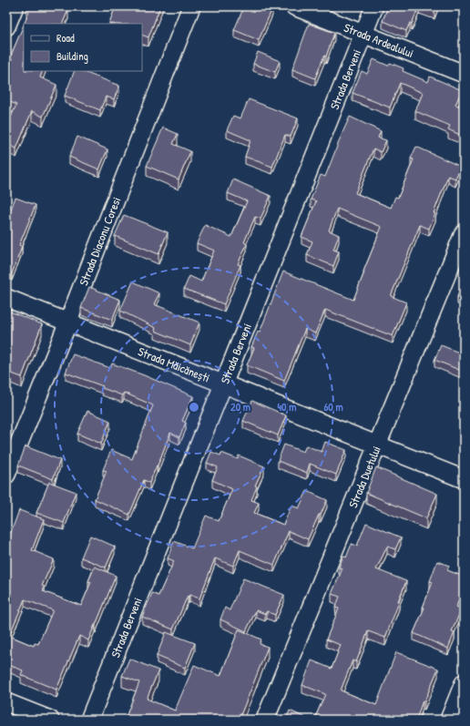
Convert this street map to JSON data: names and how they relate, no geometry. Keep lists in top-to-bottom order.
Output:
{
  "streets": {
    "street": [
      "Strada Ardealului",
      "Strada Berveni",
      "Strada Diaconu Coresi",
      "Strada Măicănești",
      "Strada Duetului"
    ]
  },
  "crossings": [
    ["Strada Ardealului", "Strada Berveni"],
    ["Strada Berveni", "Strada Măicănești"],
    ["Strada Diaconu Coresi", "Strada Măicănești"],
    ["Strada Măicănești", "Strada Duetului"]
  ],
  "legend": ["Road", "Building"],
  "rings": ["20 m", "40 m", "60 m"]
}
